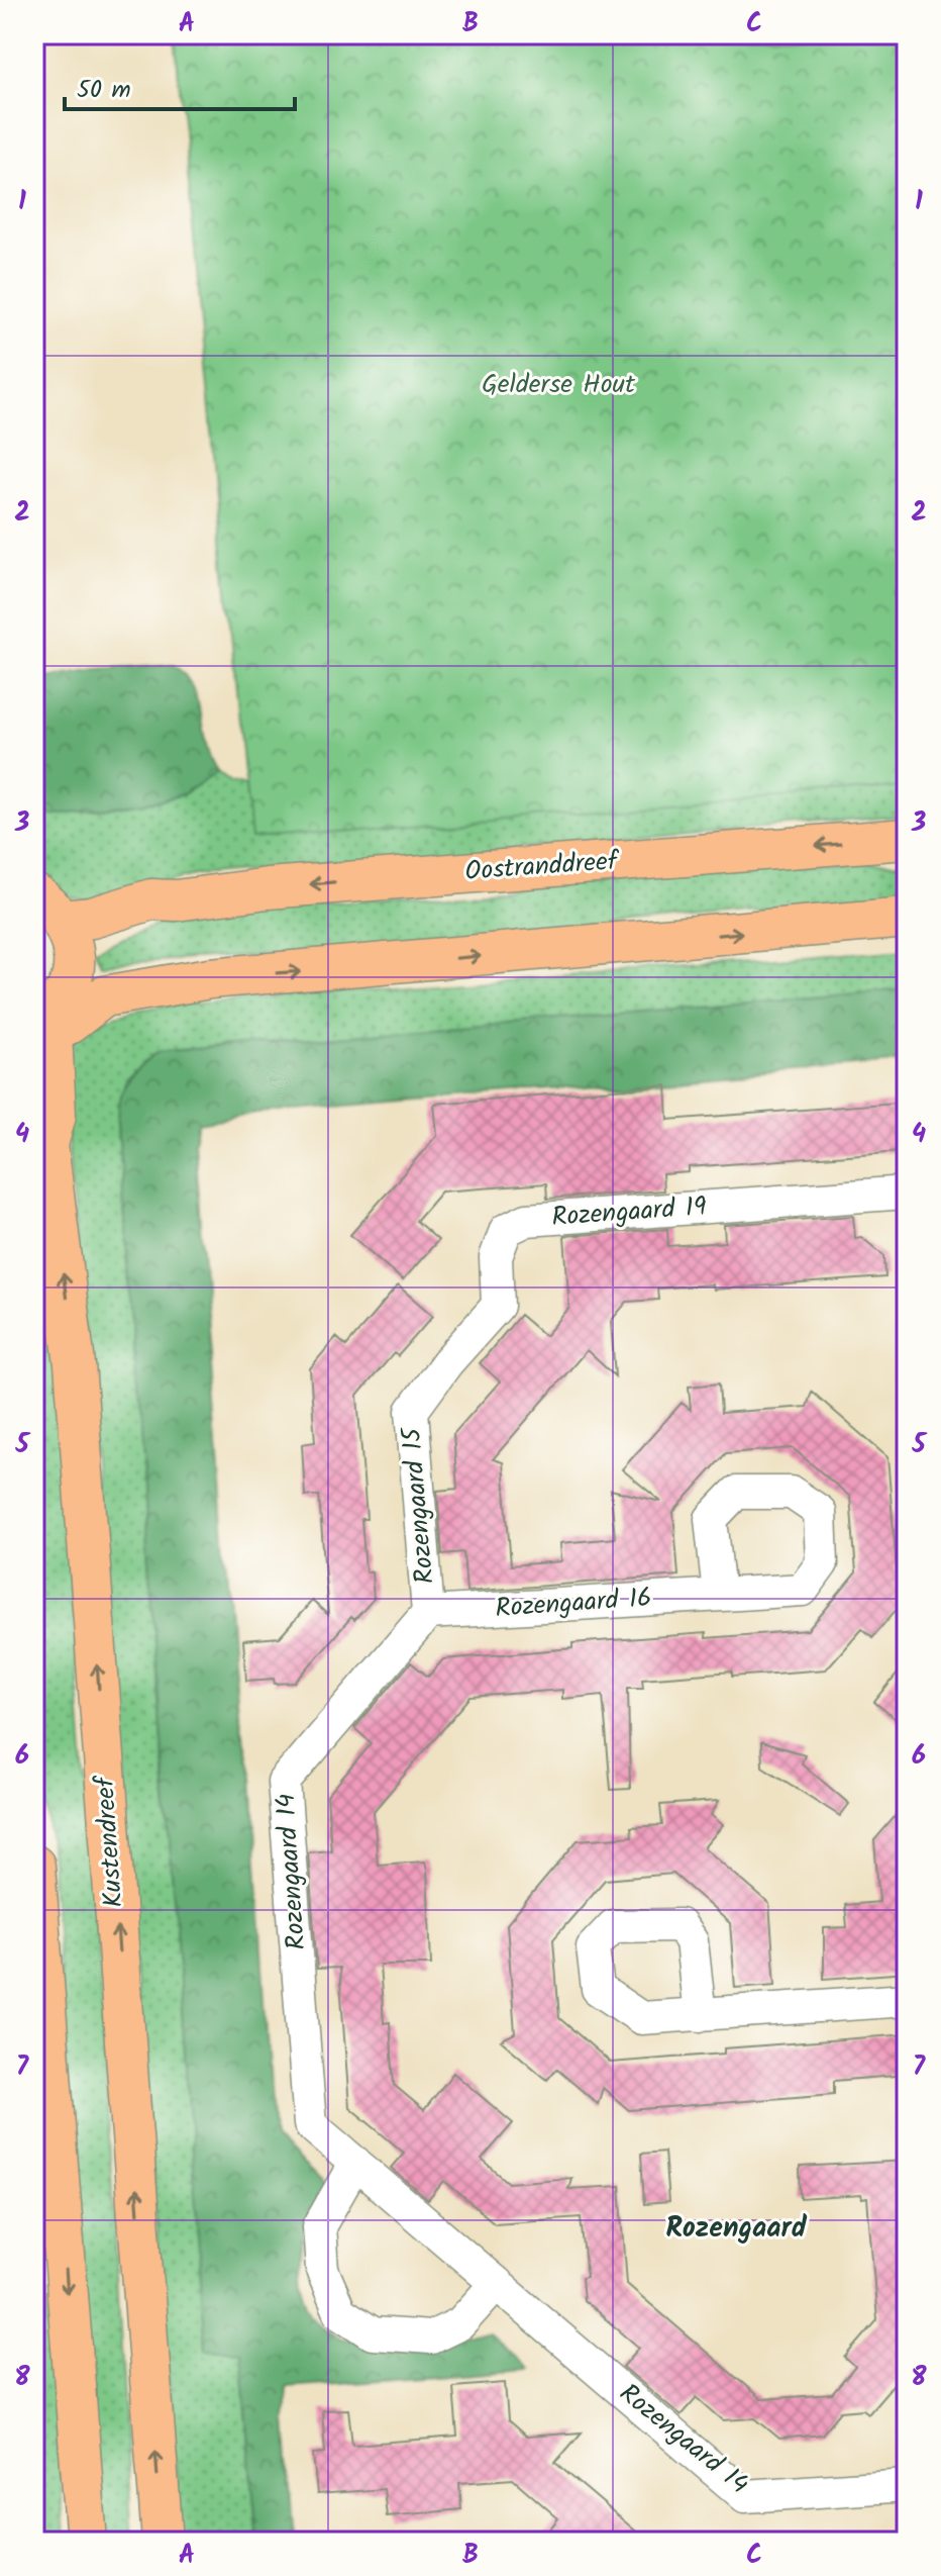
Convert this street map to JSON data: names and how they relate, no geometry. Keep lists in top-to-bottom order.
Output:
{
  "streets": {
    "main road": ["Oostranddreef", "Kustendreef"],
    "street": [
      "Rozengaard 19",
      "Rozengaard 15",
      "Rozengaard 16",
      "Rozengaard 14"
    ]
  },
  "crossings": [
    ["Rozengaard 19", "Rozengaard 15"],
    ["Rozengaard 15", "Rozengaard 16"],
    ["Rozengaard 15", "Rozengaard 14"],
    ["Rozengaard 16", "Rozengaard 14"]
  ],
  "districts": ["Rozengaard"],
  "parks": ["Gelderse Hout"],
  "scale_bar": "50 m",
  "grid": {
    "columns": ["A", "B", "C"],
    "rows": [
      "1",
      "2",
      "3",
      "4",
      "5",
      "6",
      "7",
      "8"
    ]
  }
}
